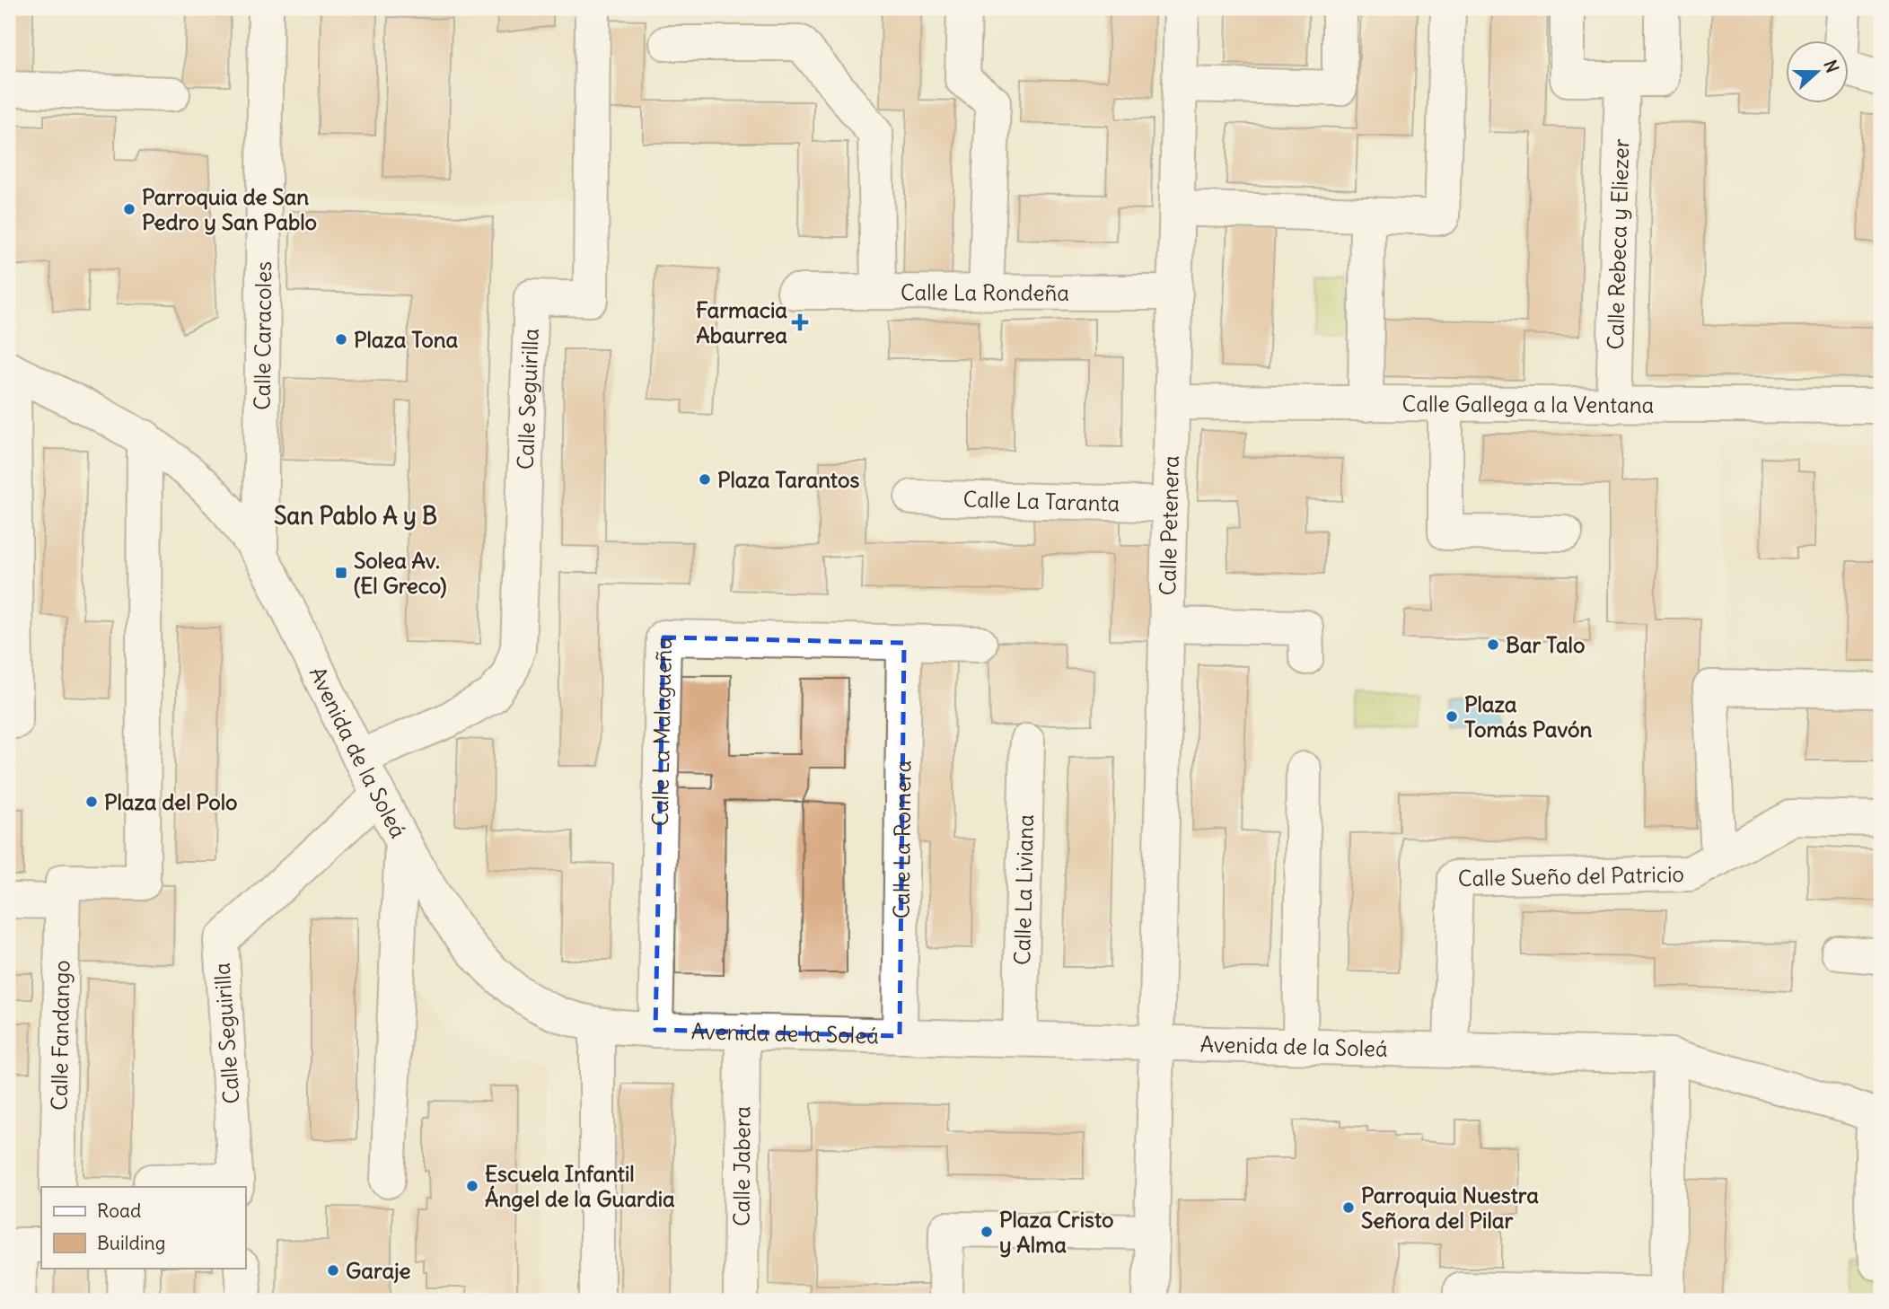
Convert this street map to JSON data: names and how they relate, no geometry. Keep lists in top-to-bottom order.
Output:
{
  "streets": {
    "street": [
      "Calle Rebeca y Eliezer",
      "Calle La Rondeña",
      "Calle Caracoles",
      "Calle Seguirilla",
      "Calle Gallega a la Ventana",
      "Calle La Taranta",
      "Calle Petenera",
      "Calle La Malagueña",
      "Avenida de la Soleá",
      "Calle La Romera",
      "Calle Sueño del Patricio",
      "Calle La Liviana",
      "Calle Fandango",
      "Calle Jabera"
    ]
  },
  "crossings": [
    ["Calle Rebeca y Eliezer", "Calle Gallega a la Ventana"],
    ["Calle La Rondeña", "Calle Petenera"],
    ["Calle Caracoles", "Avenida de la Soleá"],
    ["Calle Seguirilla", "Avenida de la Soleá"],
    ["Calle Gallega a la Ventana", "Calle Petenera"],
    ["Calle La Taranta", "Calle Petenera"],
    ["Calle Petenera", "Avenida de la Soleá"],
    ["Calle La Malagueña", "Avenida de la Soleá"],
    ["Calle La Malagueña", "Calle La Romera"],
    ["Avenida de la Soleá", "Calle La Romera"],
    ["Avenida de la Soleá", "Calle Sueño del Patricio"],
    ["Avenida de la Soleá", "Calle La Liviana"],
    ["Avenida de la Soleá", "Calle Jabera"]
  ],
  "districts": ["San Pablo A y B"],
  "places": {
    "other": [
      "Parroquia de San Pedro y San Pablo",
      "Plaza Tona",
      "Plaza Tarantos",
      "Bar Talo",
      "Plaza Tomás Pavón",
      "Plaza del Polo",
      "Escuela Infantil Ángel de la Guardia",
      "Parroquia Nuestra Señora del Pilar",
      "Plaza Cristo y Alma",
      "Garaje"
    ],
    "health": ["Farmacia Abaurrea"],
    "transit": ["Solea Av. (El Greco)"]
  },
  "legend": ["Road", "Building"],
  "north": "right"
}
